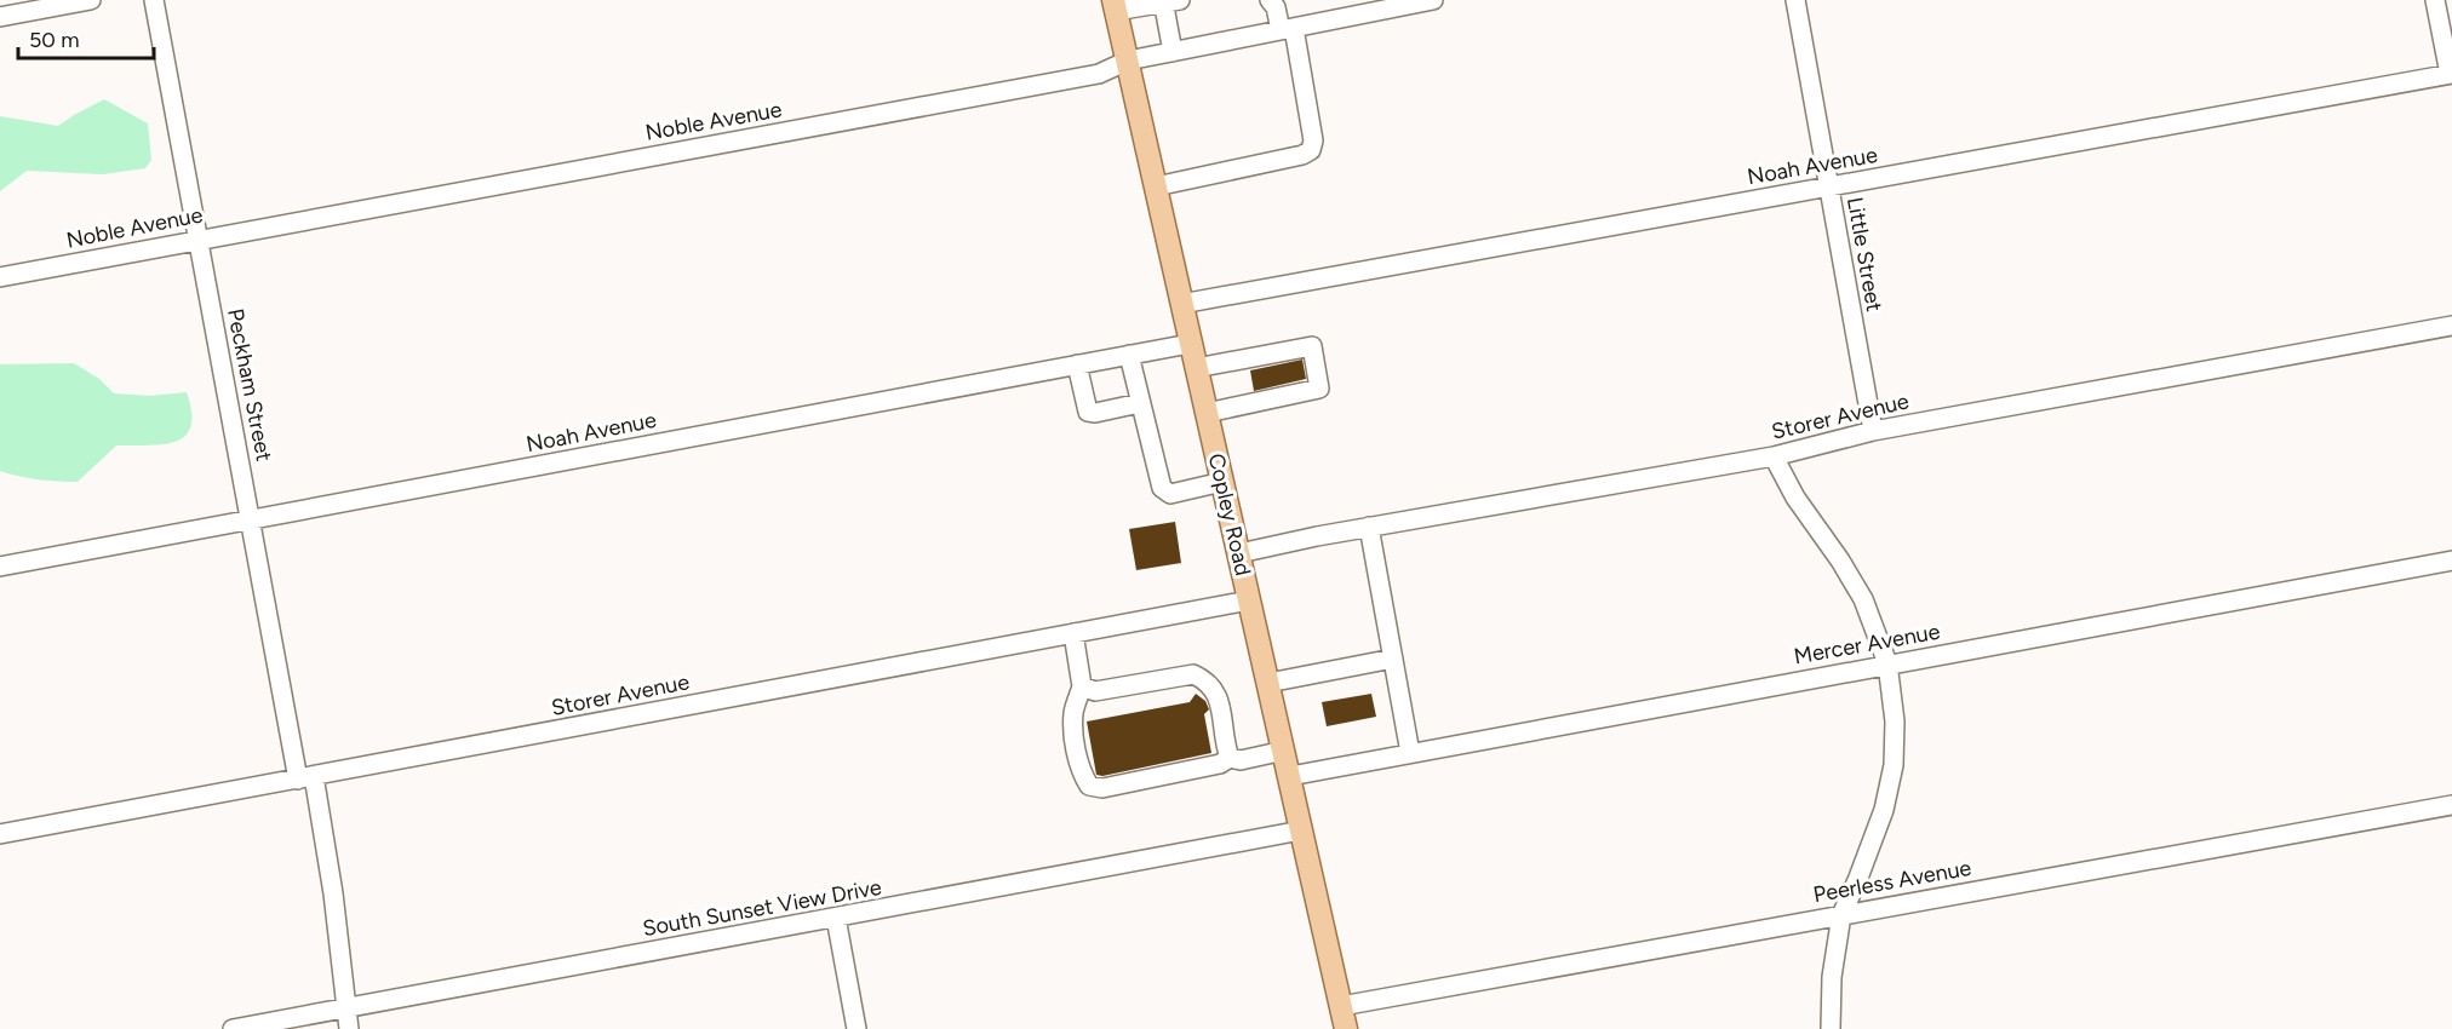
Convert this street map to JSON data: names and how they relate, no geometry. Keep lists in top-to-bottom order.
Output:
{
  "streets": {
    "main road": ["Copley Road"],
    "street": [
      "Noble Avenue",
      "Noah Avenue",
      "Little Street",
      "Peckham Street",
      "Storer Avenue",
      "Mercer Avenue",
      "Peerless Avenue",
      "South Sunset View Drive"
    ]
  },
  "crossings": [
    ["Noble Avenue", "Peckham Street"],
    ["Noble Avenue", "Copley Road"],
    ["Noah Avenue", "Little Street"],
    ["Noah Avenue", "Peckham Street"],
    ["Noah Avenue", "Copley Road"],
    ["Little Street", "Storer Avenue"],
    ["Peckham Street", "Storer Avenue"],
    ["Peckham Street", "South Sunset View Drive"],
    ["Storer Avenue", "Copley Road"],
    ["Copley Road", "Mercer Avenue"],
    ["Copley Road", "Peerless Avenue"],
    ["Copley Road", "South Sunset View Drive"]
  ],
  "scale_bar": "50 m"
}
